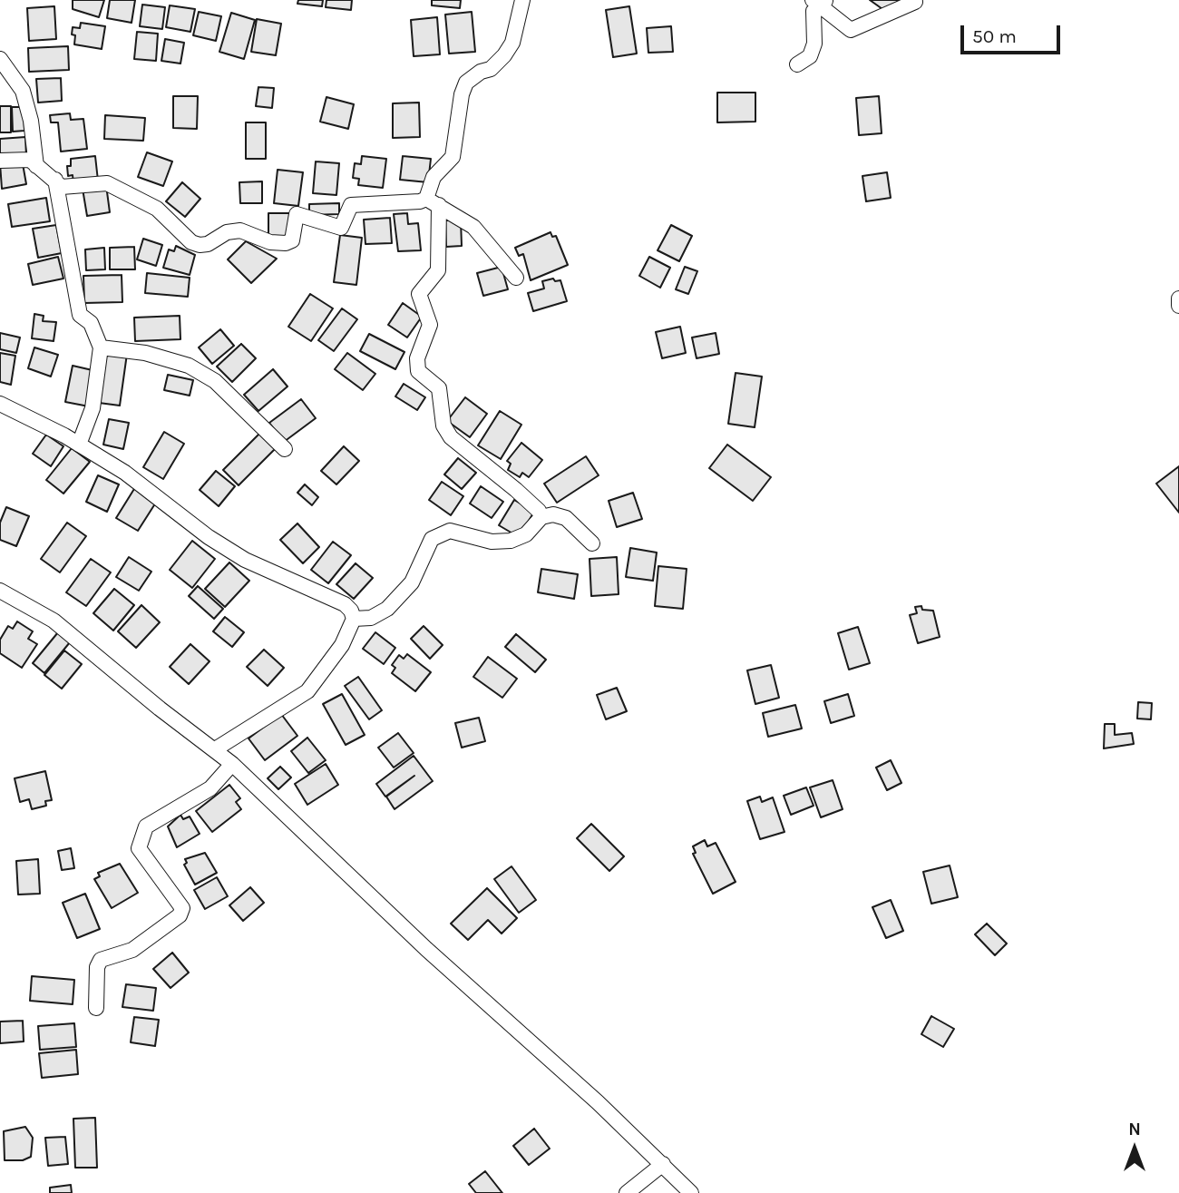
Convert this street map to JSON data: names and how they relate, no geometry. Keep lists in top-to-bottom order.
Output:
{
  "scale_bar": "50 m",
  "north": "top"
}
